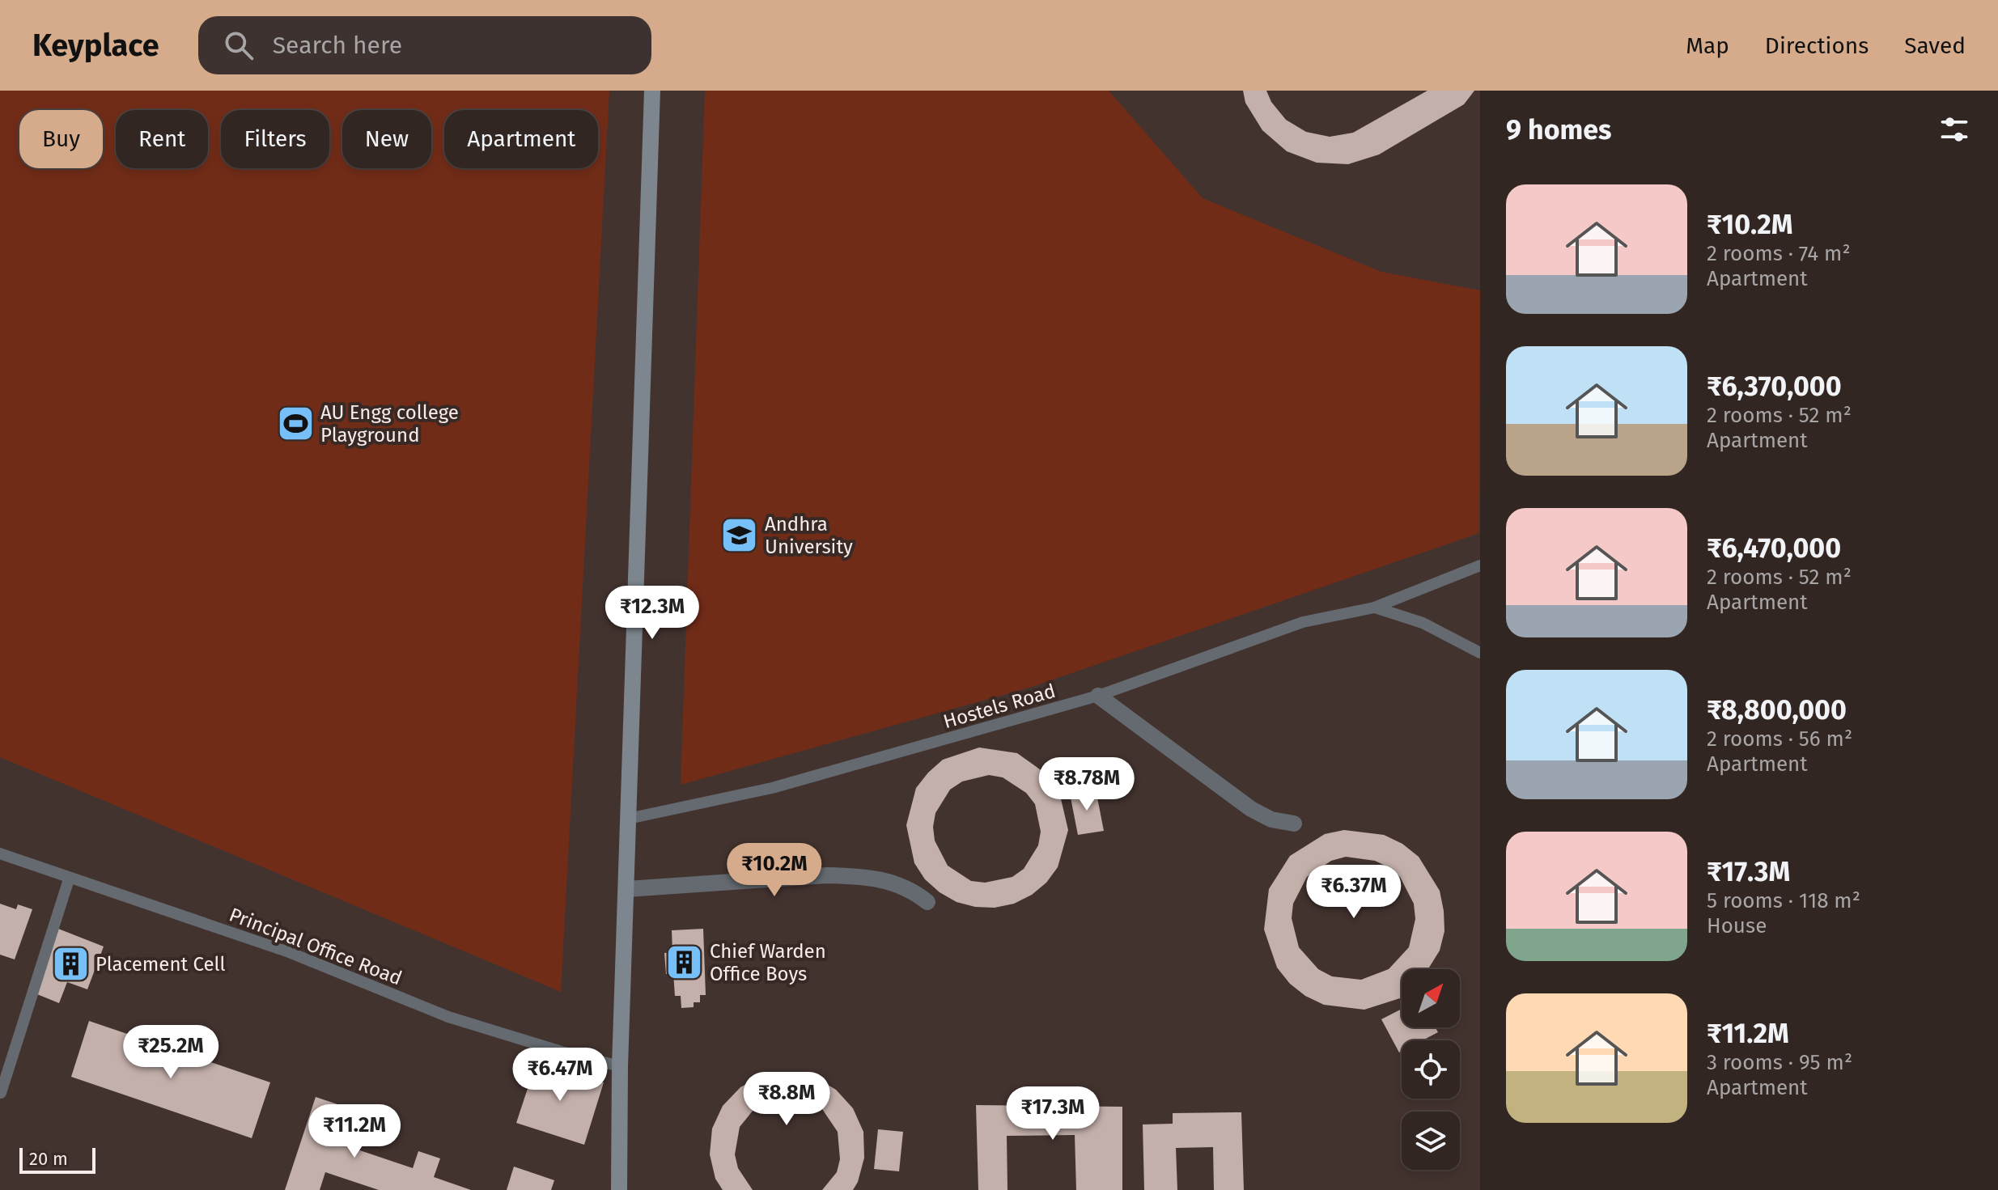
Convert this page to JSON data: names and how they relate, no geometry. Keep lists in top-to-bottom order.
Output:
{
  "streets": {
    "lane": ["Hostels Road", "Principal Office Road"]
  },
  "places": {
    "sports": ["AU Engg college Playground"],
    "school or university": ["Andhra University"],
    "building": ["Chief Warden Office Boys", "Placement Cell"]
  },
  "scale_bar": "20 m",
  "north": "top right",
  "page": {
    "header": "Keyplace",
    "search": "Search here",
    "nav": ["Map", "Directions", "Saved"],
    "heading": "9 homes",
    "chip": [
      "Buy",
      "Rent",
      "Filters",
      "New",
      "Apartment"
    ],
    "list": [
      {
        "name": "₹10.2M",
        "note": "2 rooms · 74 m² · Apartment"
      },
      {
        "name": "₹6,370,000",
        "note": "2 rooms · 52 m² · Apartment"
      },
      {
        "name": "₹6,470,000",
        "note": "2 rooms · 52 m² · Apartment"
      },
      {
        "name": "₹8,800,000",
        "note": "2 rooms · 56 m² · Apartment"
      },
      {
        "name": "₹17.3M",
        "note": "5 rooms · 118 m² · House"
      },
      {
        "name": "₹11.2M",
        "note": "3 rooms · 95 m² · Apartment"
      }
    ],
    "price": [
      "₹12.3M",
      "₹8.78M",
      "₹10.2M",
      "₹6.37M",
      "₹25.2M",
      "₹6.47M",
      "₹8.8M",
      "₹17.3M",
      "₹11.2M"
    ],
    "scale": "20 m"
  }
}
